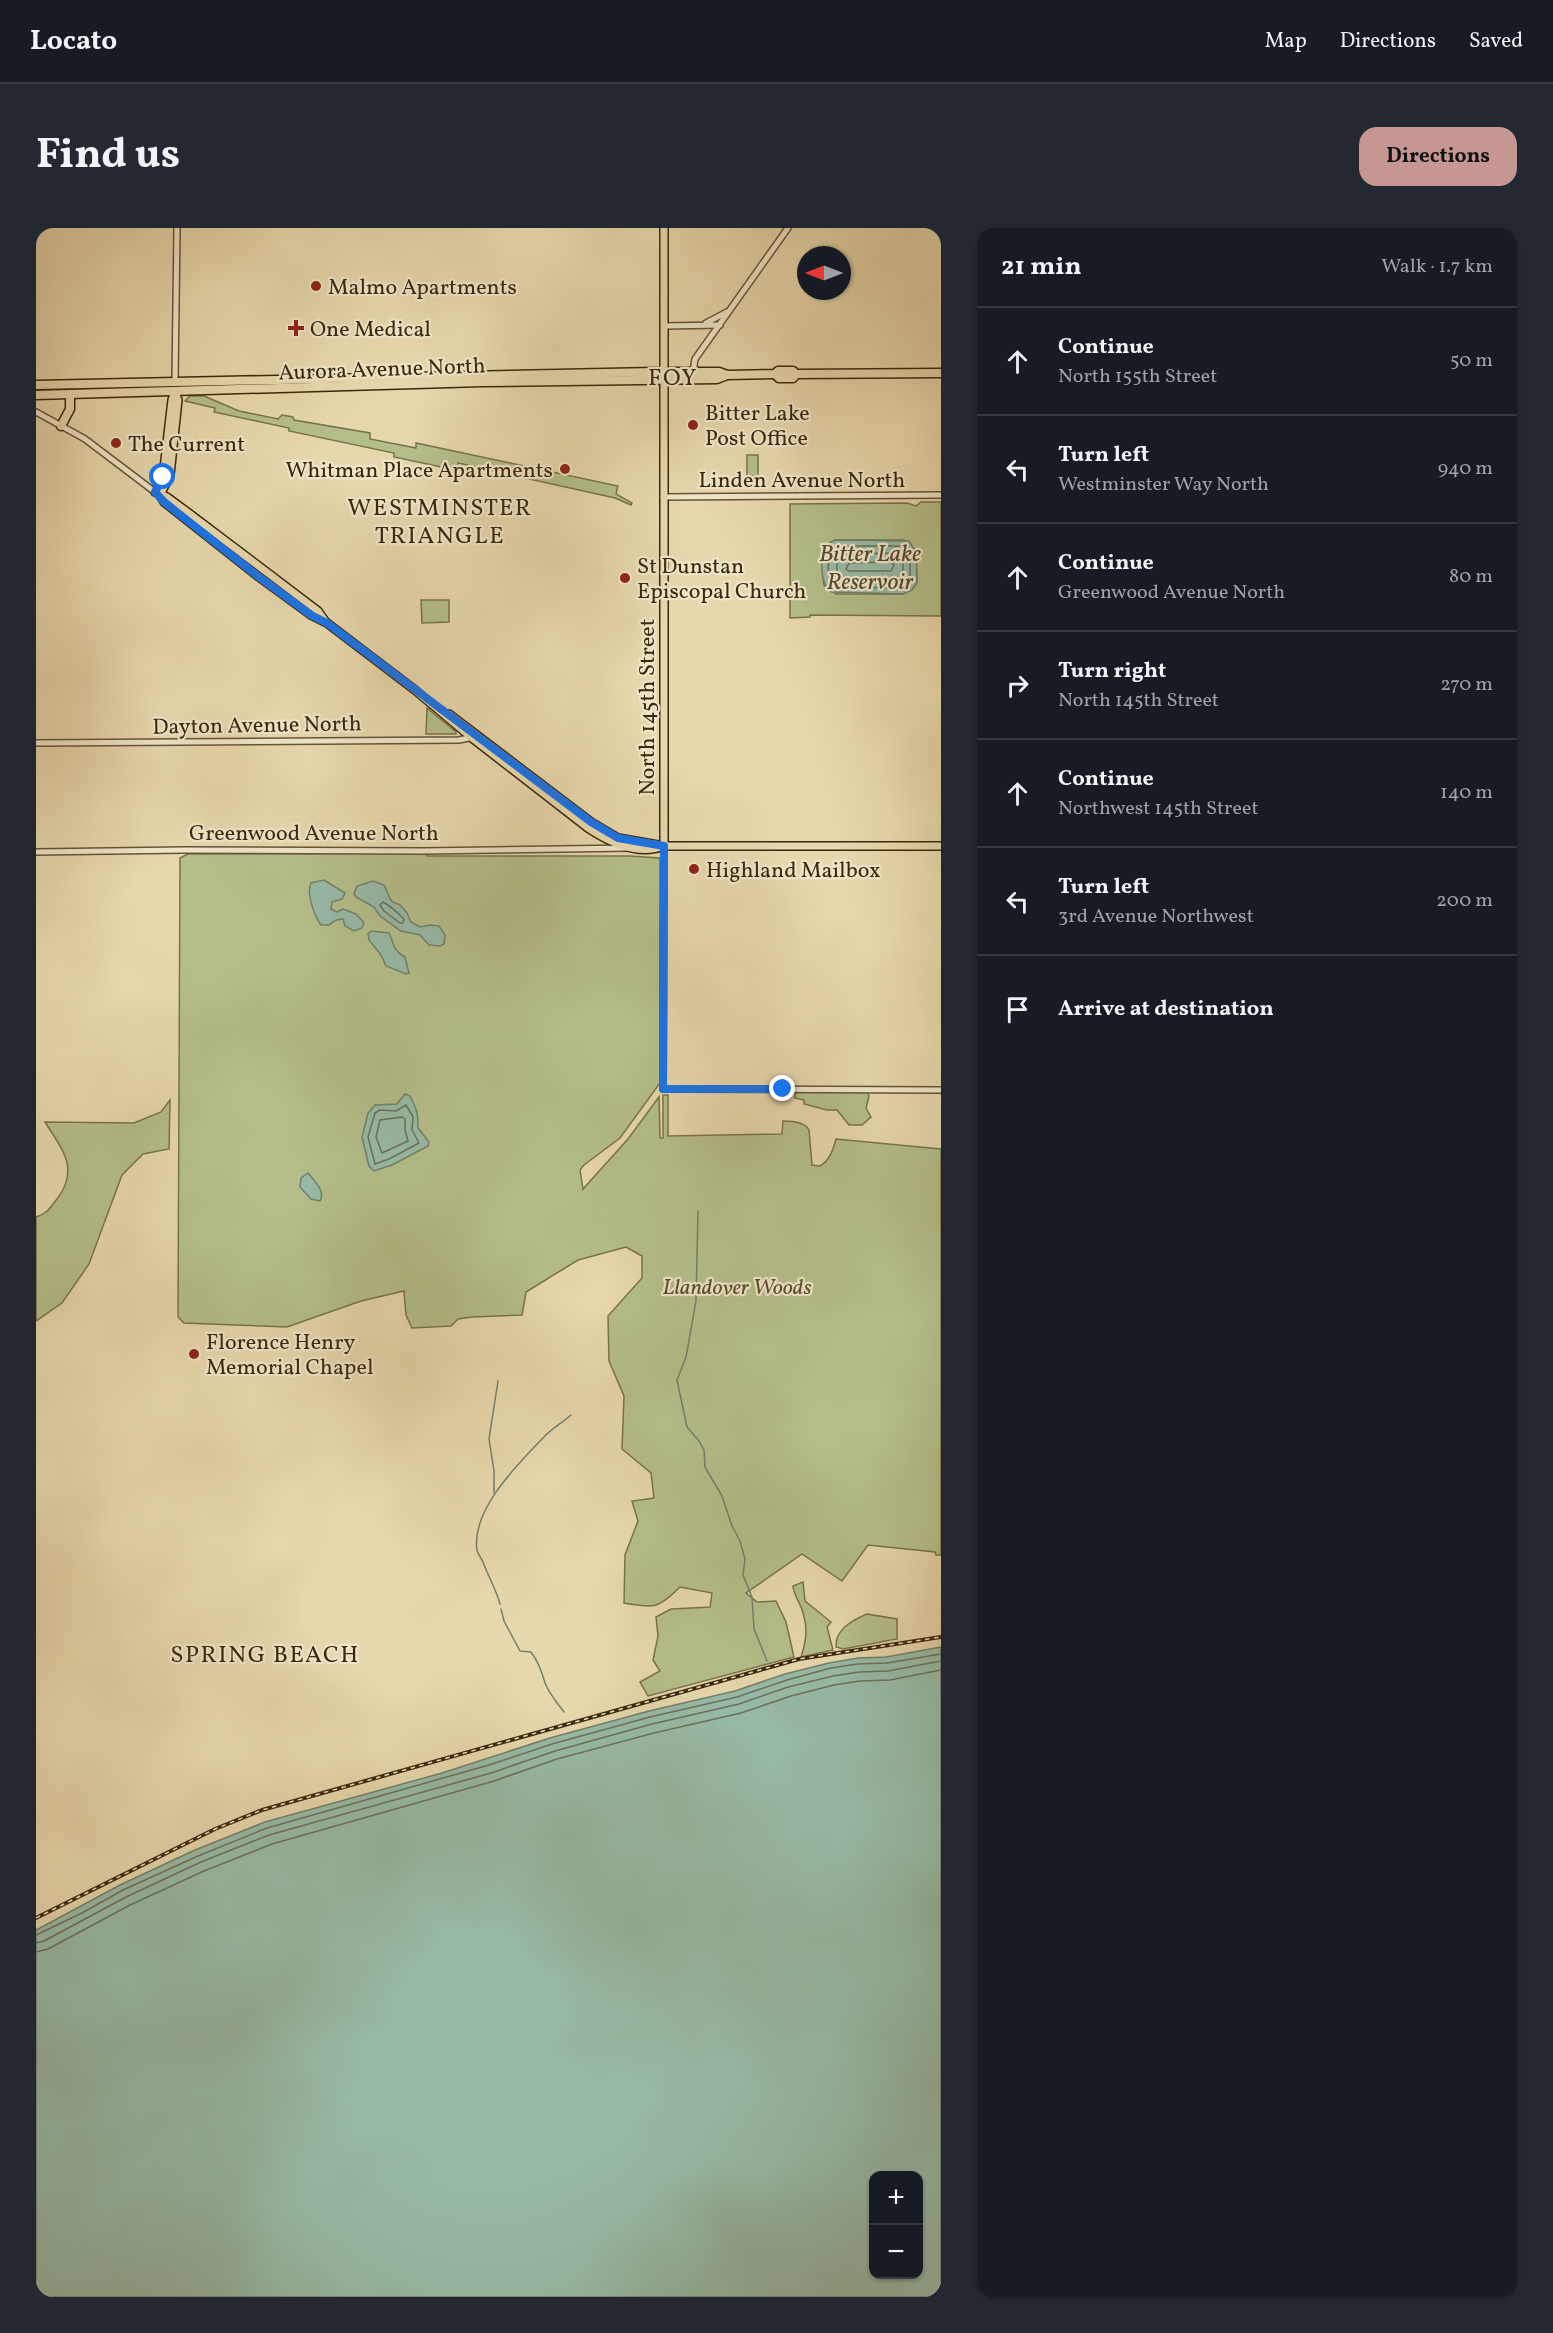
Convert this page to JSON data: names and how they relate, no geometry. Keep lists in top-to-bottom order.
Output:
{
  "streets": {
    "highway": ["Aurora Avenue North"],
    "main road": ["North 145th Street", "Greenwood Avenue North"],
    "street": ["Linden Avenue North", "Dayton Avenue North"]
  },
  "crossings": [
    ["Aurora Avenue North", "North 145th Street"],
    ["Linden Avenue North", "North 145th Street"],
    ["North 145th Street", "Greenwood Avenue North"]
  ],
  "districts": ["FOY", "WESTMINSTER TRIANGLE", "SPRING BEACH"],
  "water": ["Bitter Lake Reservoir"],
  "parks": ["Llandover Woods"],
  "places": {
    "other": [
      "Malmo Apartments",
      "Bitter Lake Post Office",
      "The Current",
      "Whitman Place Apartments",
      "St Dunstan Episcopal Church",
      "Highland Mailbox",
      "Florence Henry Memorial Chapel"
    ],
    "health": ["One Medical"]
  },
  "north": "left",
  "page": {
    "header": "Locato",
    "nav": ["Map", "Directions", "Saved"],
    "title": "Find us",
    "buttons": "Directions",
    "heading": ["21 min", "Walk · 1.7 km"],
    "list": [
      ["Continue", "North 155th Street", "50 m"],
      ["Turn left", "Westminster Way North", "940 m"],
      ["Continue", "Greenwood Avenue North", "80 m"],
      ["Turn right", "North 145th Street", "270 m"],
      ["Continue", "Northwest 145th Street", "140 m"],
      ["Turn left", "3rd Avenue Northwest", "200 m"],
      "Arrive at destination"
    ],
    "map_buttons": ["+", "−"]
  }
}
